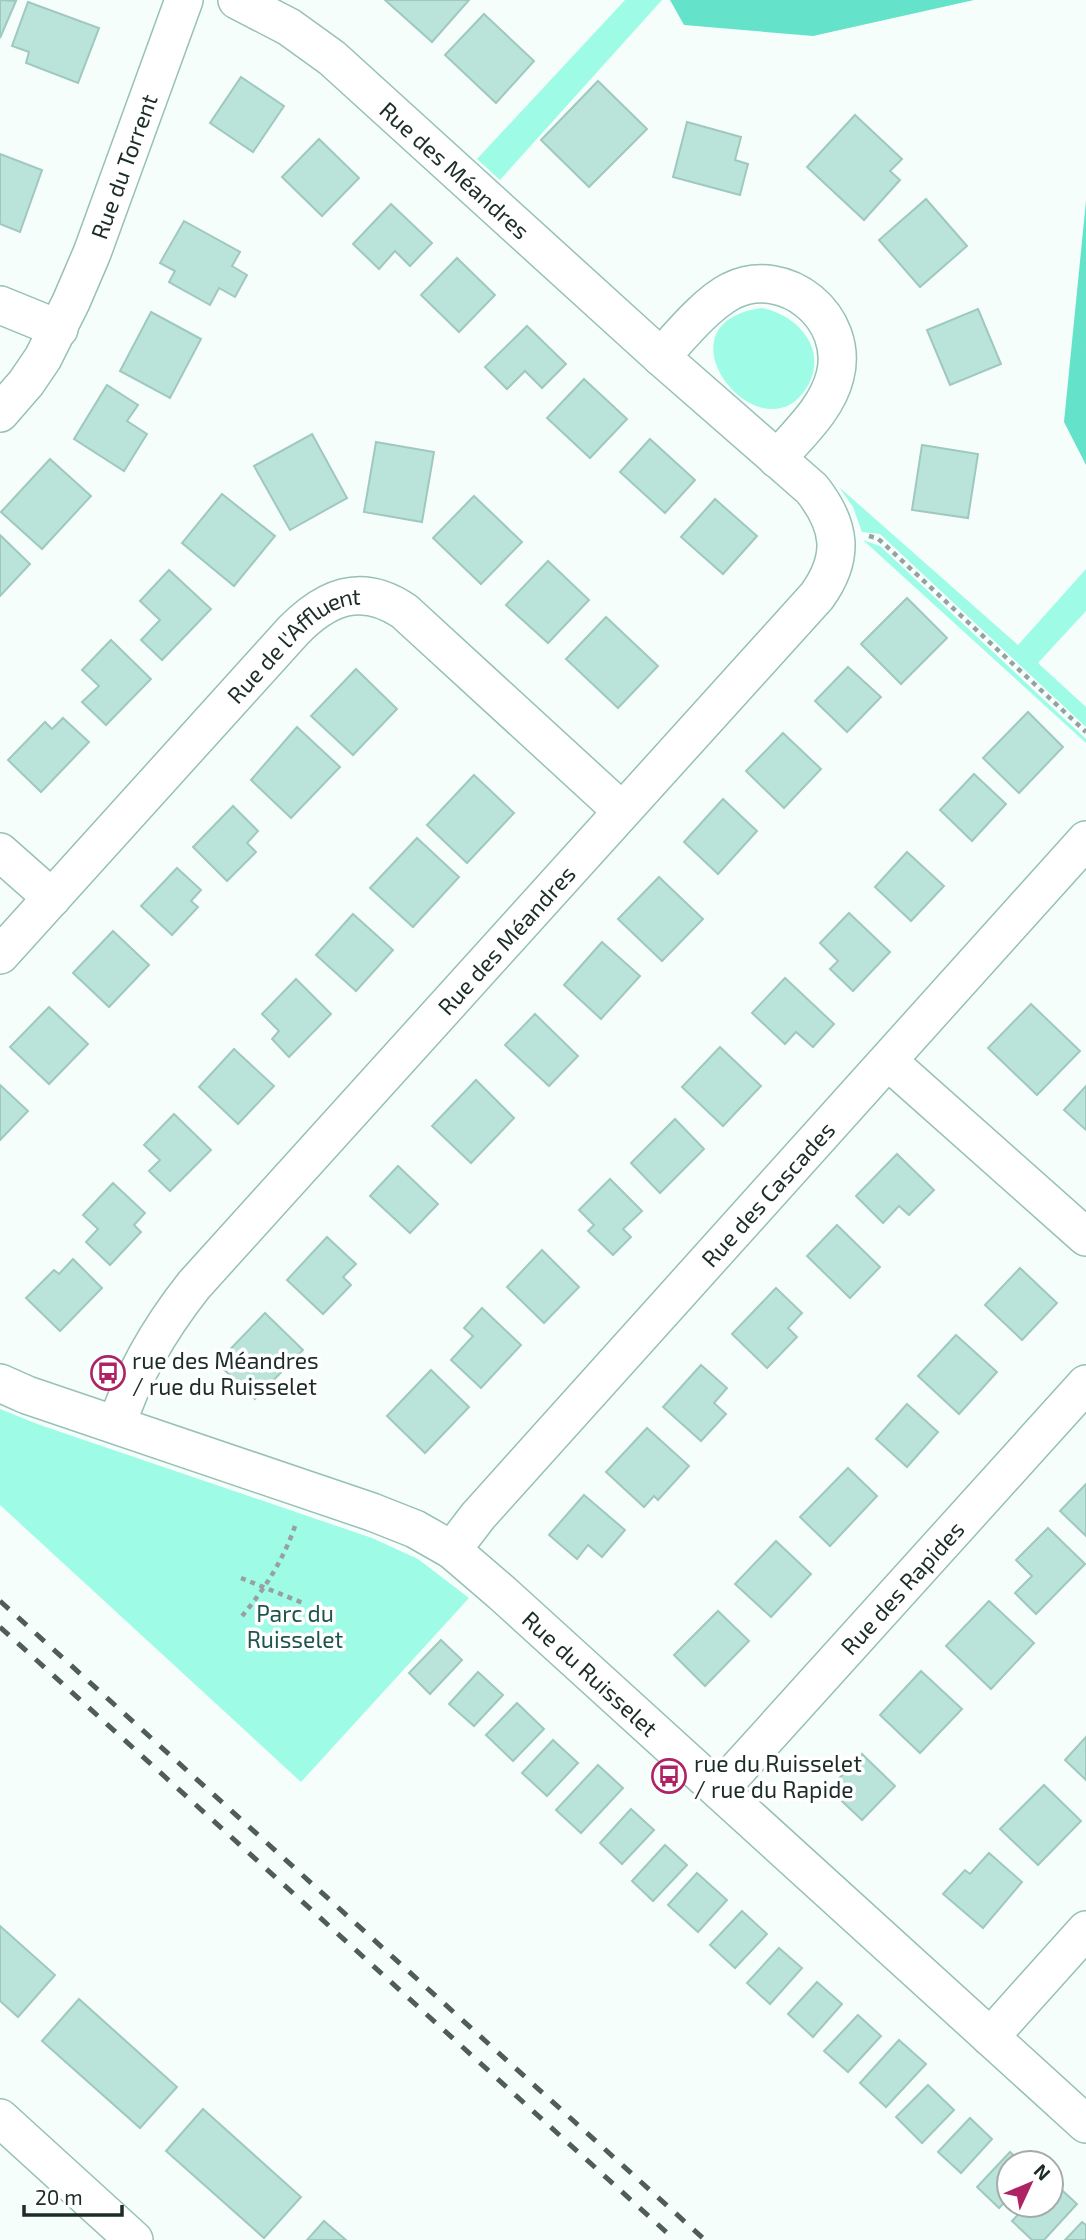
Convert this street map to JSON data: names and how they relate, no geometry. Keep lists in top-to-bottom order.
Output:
{
  "streets": {
    "street": [
      "Rue du Torrent",
      "Rue des Méandres",
      "Rue de l'Affluent",
      "Rue des Cascades",
      "Rue des Rapides",
      "Rue du Ruisselet"
    ]
  },
  "crossings": [
    ["Rue des Méandres", "Rue de l'Affluent"],
    ["Rue des Méandres", "Rue du Ruisselet"],
    ["Rue des Cascades", "Rue du Ruisselet"],
    ["Rue des Rapides", "Rue du Ruisselet"]
  ],
  "parks": ["Parc du Ruisselet"],
  "places": {
    "bus stop": ["rue des Méandres / rue du Ruisselet", "rue du Ruisselet / rue du Rapide"]
  },
  "scale_bar": "20 m",
  "north": "top right"
}
